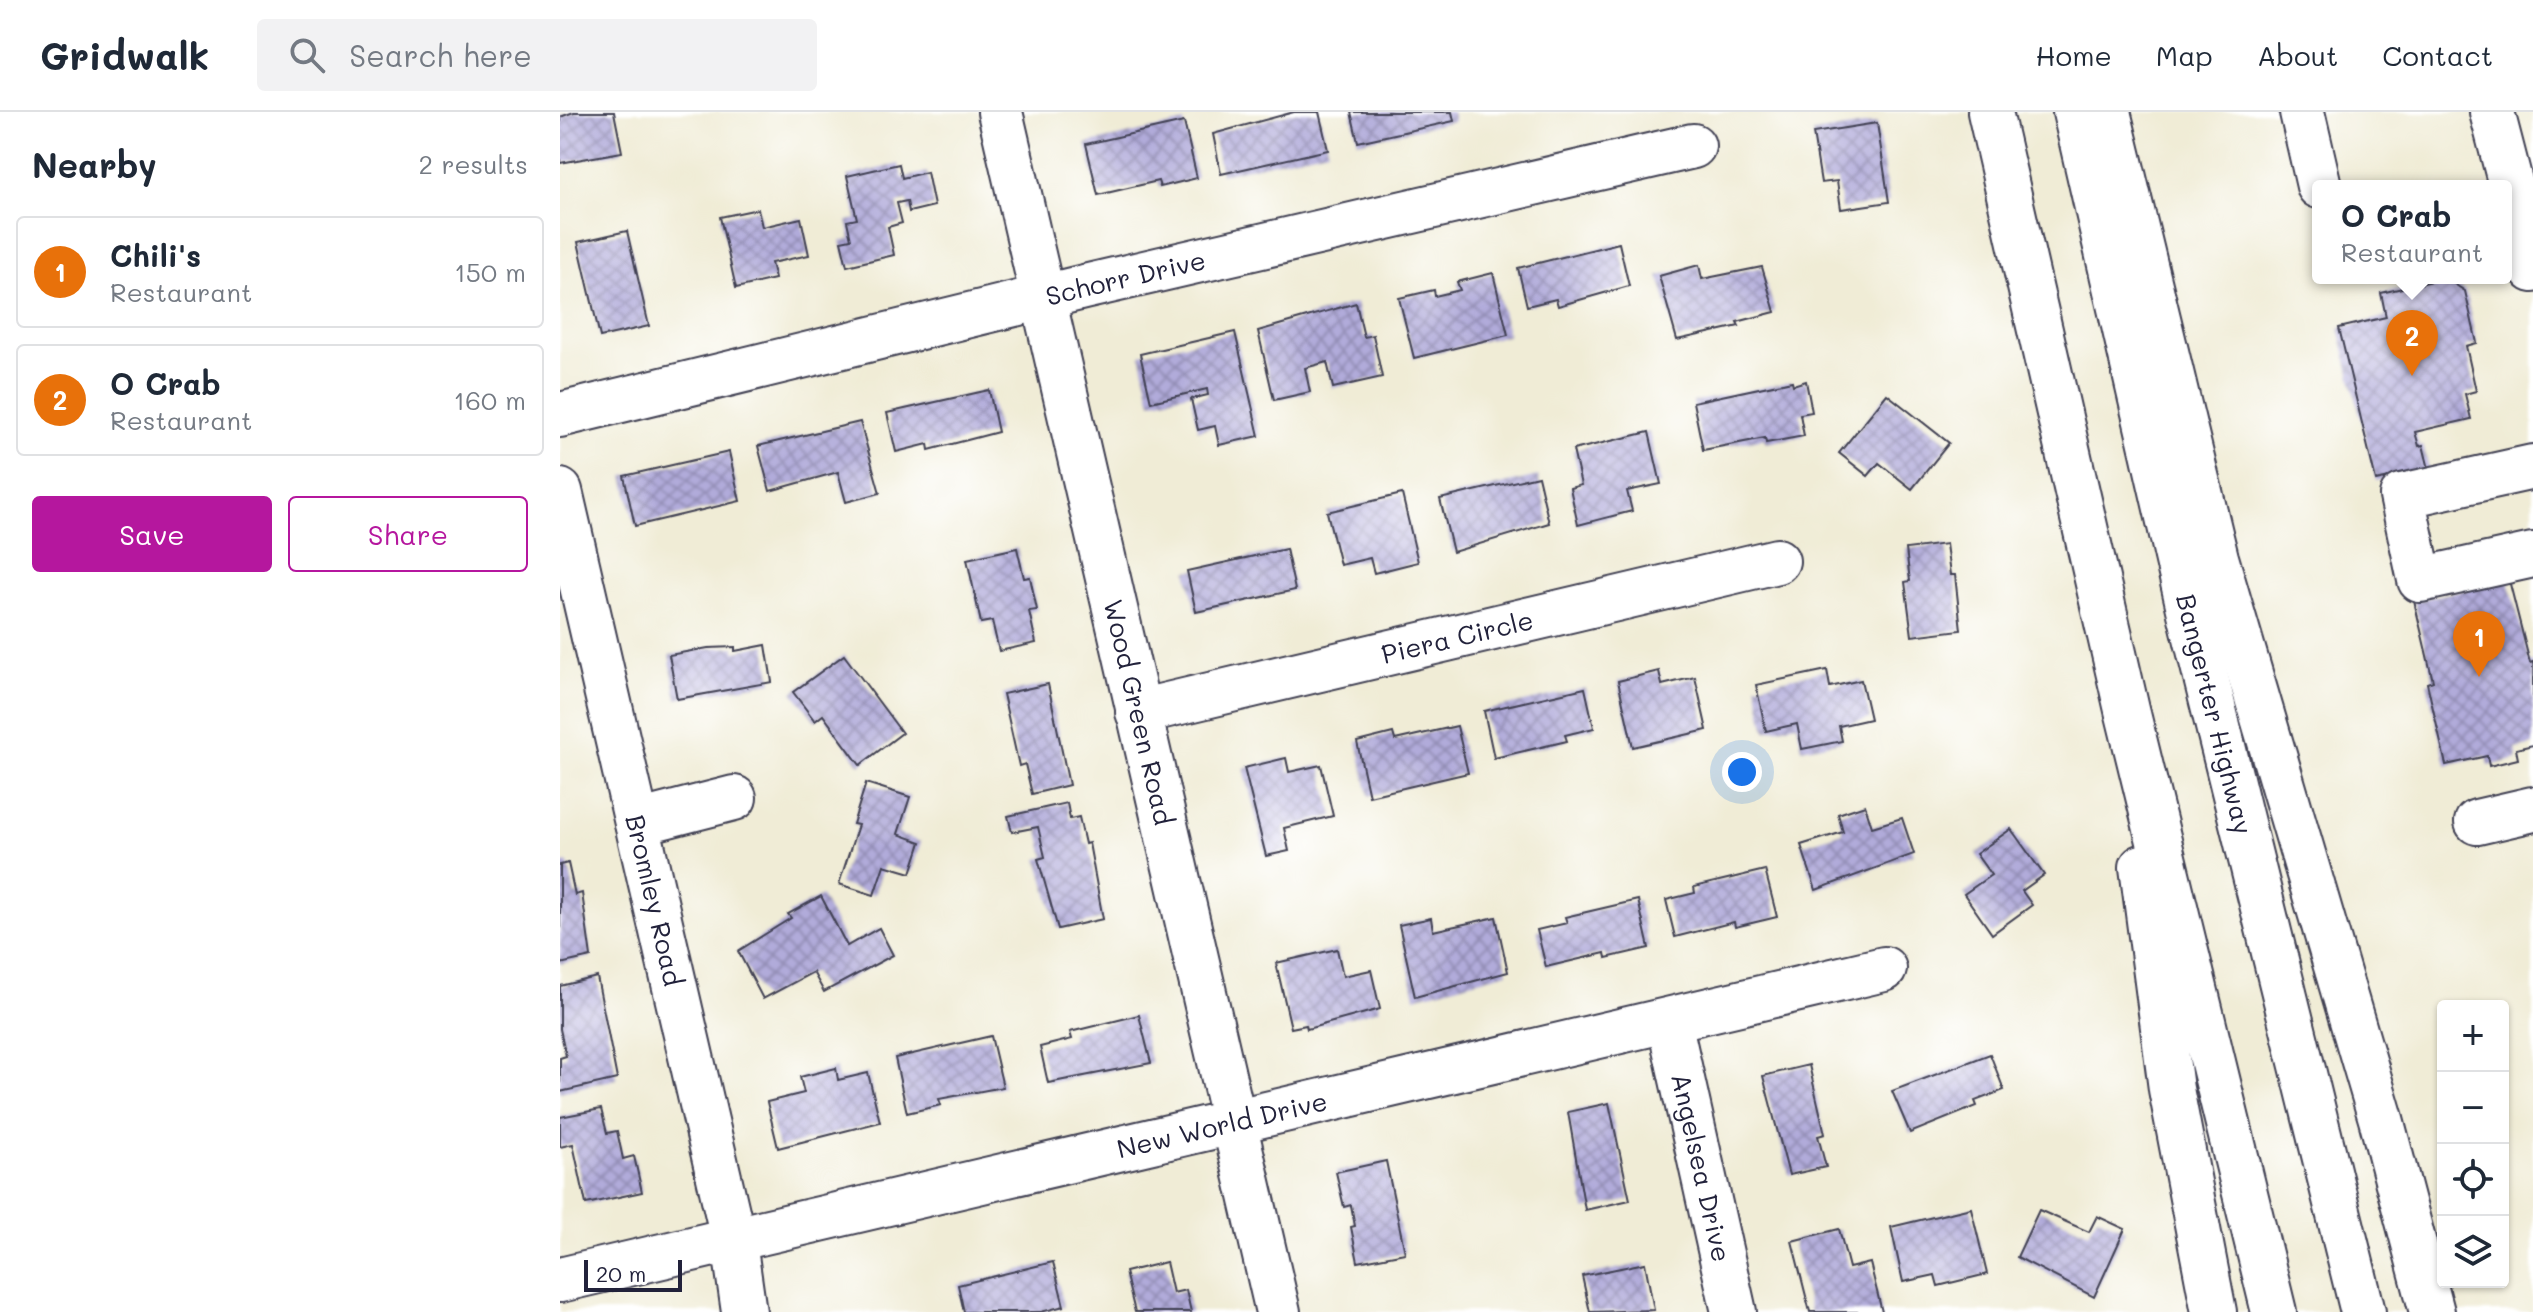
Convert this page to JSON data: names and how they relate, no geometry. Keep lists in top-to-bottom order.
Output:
{
  "streets": {
    "main road": [
      "Schorr Drive",
      "Piera Circle",
      "Wood Green Road",
      "Bangerter Highway",
      "Bromley Road",
      "New World Drive",
      "Angelsea Drive"
    ]
  },
  "crossings": [
    ["Schorr Drive", "Wood Green Road"],
    ["Piera Circle", "Wood Green Road"],
    ["Wood Green Road", "New World Drive"],
    ["Bromley Road", "New World Drive"],
    ["New World Drive", "Angelsea Drive"]
  ],
  "scale_bar": "20 m",
  "page": {
    "header": "Gridwalk",
    "search": "Search here",
    "nav": [
      "Home",
      "Map",
      "About",
      "Contact"
    ],
    "heading": ["Nearby", "2 results"],
    "popup": ["O Crab", "Restaurant"],
    "list": [
      {
        "mark": "1",
        "name": "Chili's",
        "note": "Restaurant",
        "value": "150 m"
      },
      {
        "mark": "2",
        "name": "O Crab",
        "note": "Restaurant",
        "value": "160 m"
      }
    ],
    "pins": ["2", "1"],
    "buttons": ["Save", "Share"],
    "map_buttons": ["+", "−"],
    "scale": "20 m"
  }
}
